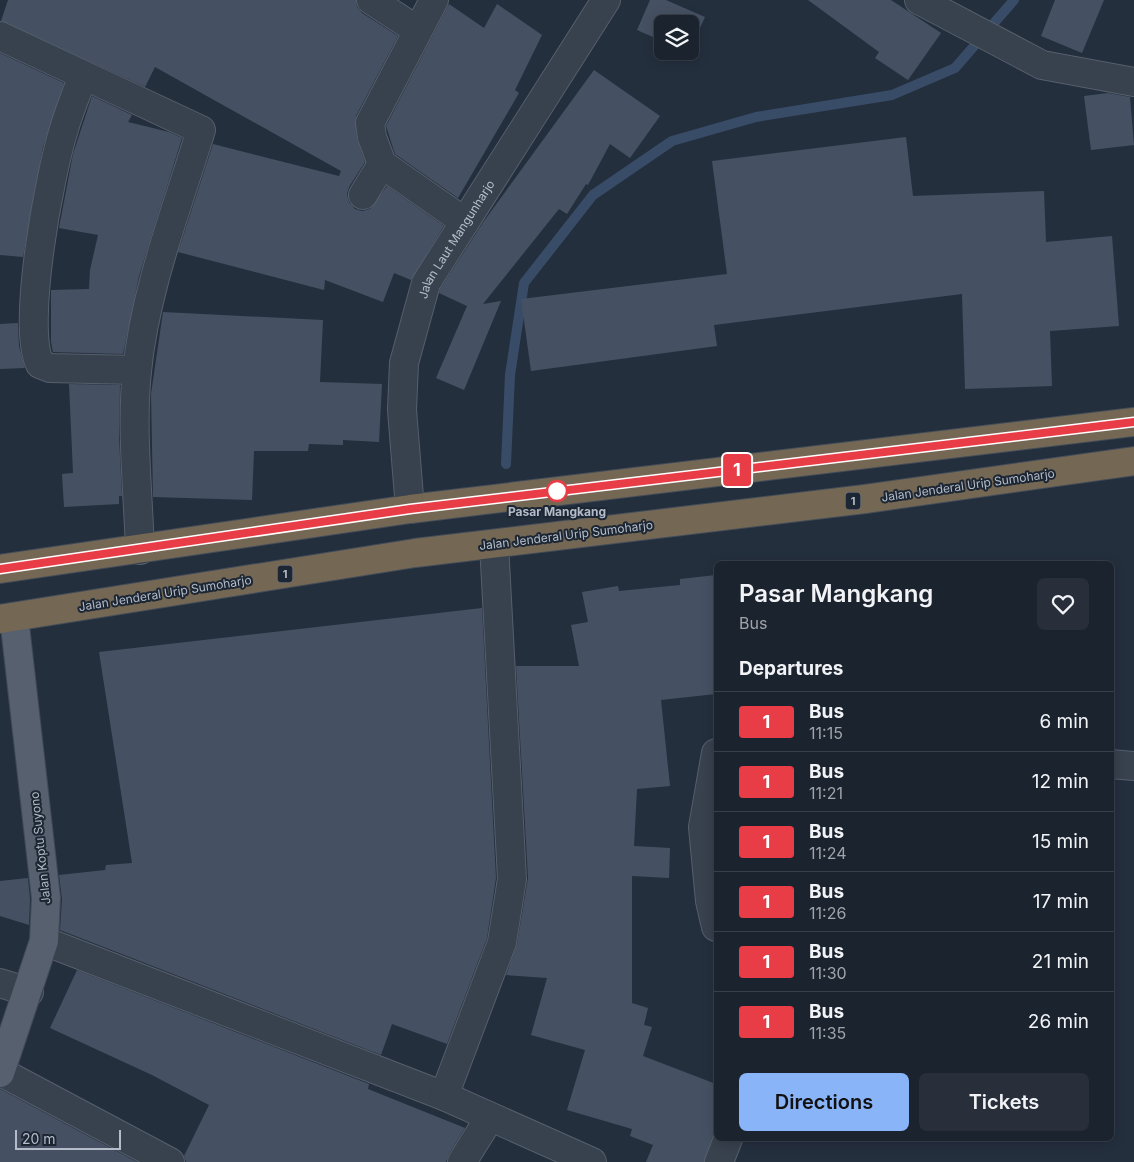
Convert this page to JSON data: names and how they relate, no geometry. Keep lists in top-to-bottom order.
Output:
{
  "streets": {
    "highway": ["Jalan Jenderal Urip Sumoharjo", "1"],
    "main road": ["Jalan Koptu Suyono"],
    "street": ["Jalan Laut Mangunharjo"]
  },
  "crossings": [
    ["Jalan Jenderal Urip Sumoharjo", "Jalan Koptu Suyono"]
  ],
  "places": ["Pasar Mangkang"],
  "lines": ["bus line 1"],
  "scale_bar": "20 m",
  "page": {
    "on_map": "1",
    "heading": [
      ["Pasar Mangkang", "Bus"],
      "Departures"
    ],
    "list": [
      {
        "mark": "1",
        "name": "Bus",
        "note": "11:15",
        "value": "6 min"
      },
      {
        "mark": "1",
        "name": "Bus",
        "note": "11:21",
        "value": "12 min"
      },
      {
        "mark": "1",
        "name": "Bus",
        "note": "11:24",
        "value": "15 min"
      },
      {
        "mark": "1",
        "name": "Bus",
        "note": "11:26",
        "value": "17 min"
      },
      {
        "mark": "1",
        "name": "Bus",
        "note": "11:30",
        "value": "21 min"
      },
      {
        "mark": "1",
        "name": "Bus",
        "note": "11:35",
        "value": "26 min"
      }
    ],
    "buttons": ["Directions", "Tickets"],
    "scale": "20 m"
  }
}
